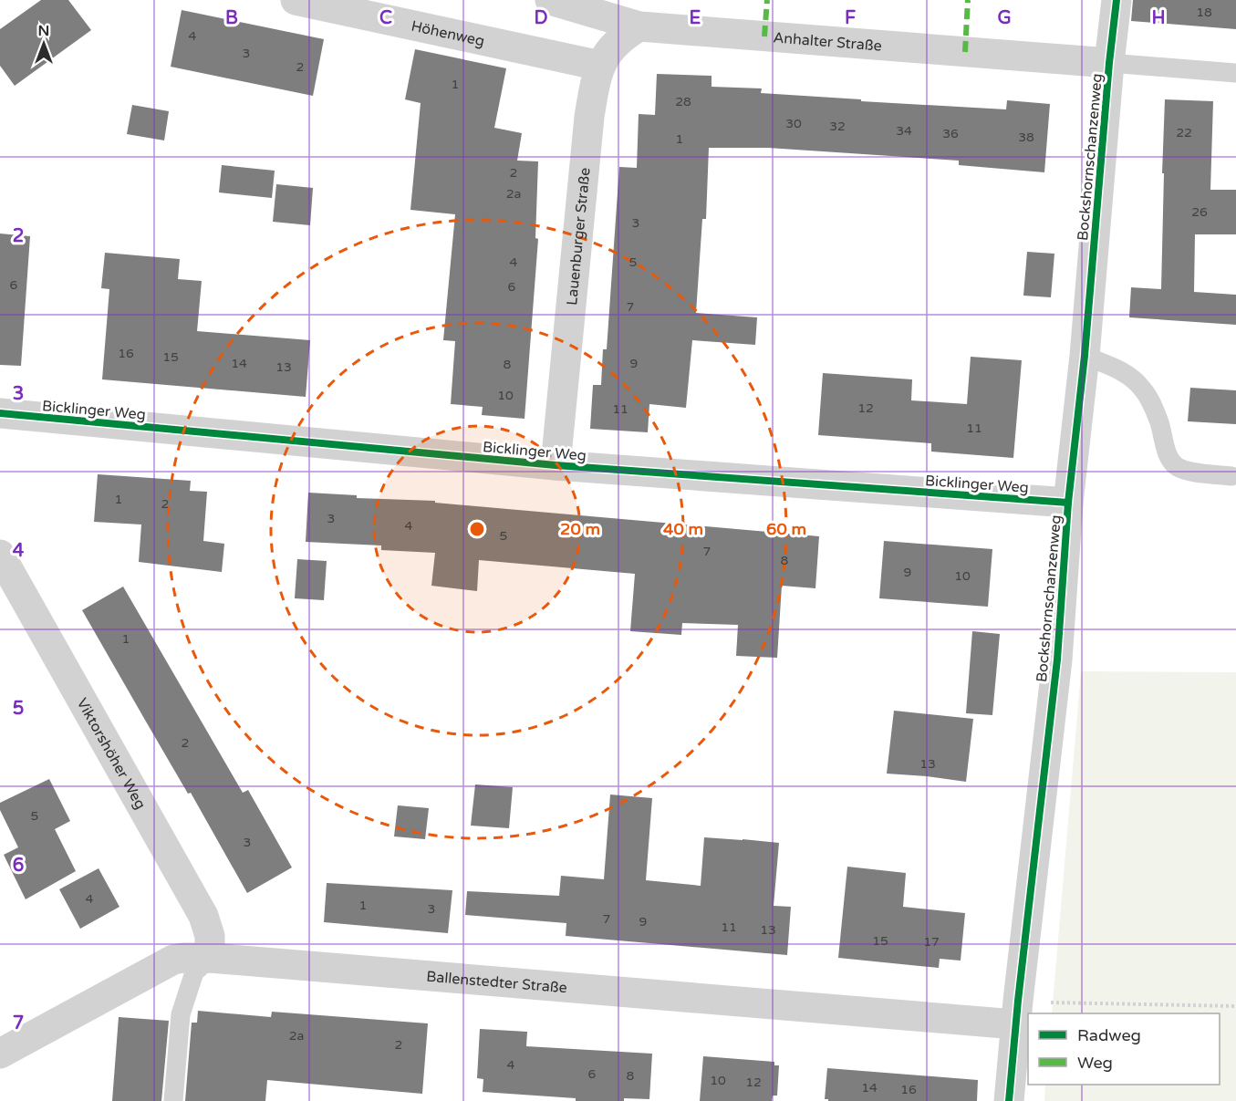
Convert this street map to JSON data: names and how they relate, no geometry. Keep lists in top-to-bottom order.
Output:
{
  "streets": {
    "street": [
      "Höhenweg",
      "Anhalter Straße",
      "Bockshornschanzenweg",
      "Lauenburger Straße",
      "Bicklinger Weg",
      "Viktorshöher Weg",
      "Ballenstedter Straße"
    ]
  },
  "crossings": [
    ["Höhenweg", "Lauenburger Straße"],
    ["Anhalter Straße", "Bockshornschanzenweg"],
    ["Anhalter Straße", "Lauenburger Straße"],
    ["Bockshornschanzenweg", "Bicklinger Weg"],
    ["Bockshornschanzenweg", "Ballenstedter Straße"],
    ["Lauenburger Straße", "Bicklinger Weg"],
    ["Viktorshöher Weg", "Ballenstedter Straße"]
  ],
  "house_numbers": [
    "18",
    "4",
    "3",
    "2",
    "1",
    "28",
    "30",
    "32",
    "34",
    "22",
    "36",
    "38",
    "1",
    "2",
    "2a",
    "26",
    "3",
    "4",
    "5",
    "6",
    "6",
    "7",
    "16",
    "15",
    "14",
    "9",
    "8",
    "13",
    "10",
    "12",
    "11",
    "11",
    "1",
    "2",
    "3",
    "4",
    "5",
    "7",
    "8",
    "9",
    "10",
    "1",
    "2",
    "13",
    "5",
    "3",
    "4",
    "1",
    "3",
    "7",
    "9",
    "11",
    "13",
    "15",
    "17",
    "2a",
    "2",
    "4",
    "6",
    "8",
    "10",
    "12",
    "14",
    "16"
  ],
  "legend": ["Radweg", "Weg"],
  "north": "top",
  "grid": {
    "columns": [
      "B",
      "C",
      "D",
      "E",
      "F",
      "G",
      "H"
    ],
    "rows": [
      "2",
      "3",
      "4",
      "5",
      "6",
      "7"
    ]
  },
  "rings": ["20 m", "40 m", "60 m"]
}
